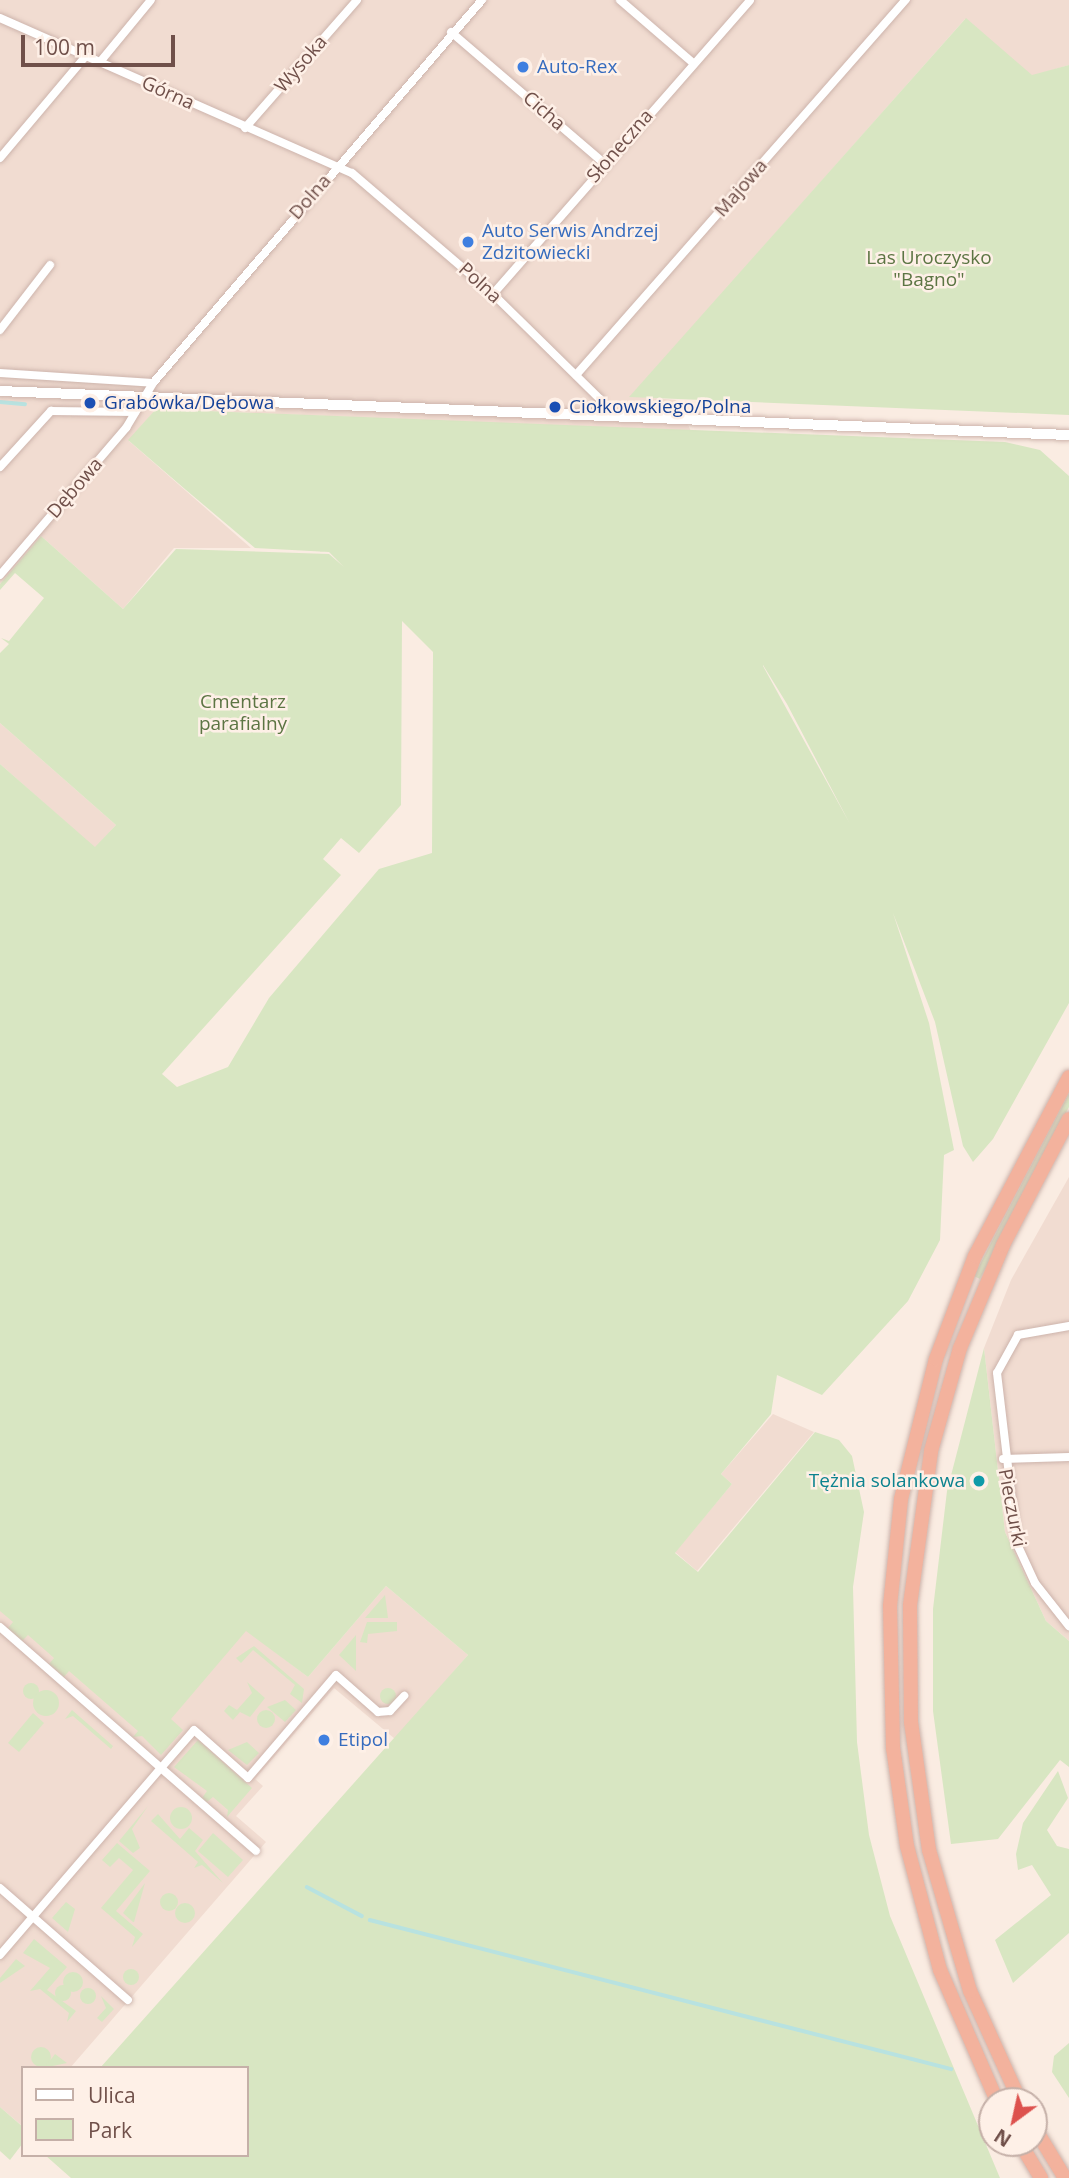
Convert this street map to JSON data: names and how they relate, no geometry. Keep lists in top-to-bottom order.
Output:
{
  "streets": {
    "street": [
      "Wysoka",
      "Górna",
      "Cicha",
      "Słoneczna",
      "Majowa",
      "Dolna",
      "Polna",
      "Dębowa",
      "Pieczurki"
    ]
  },
  "crossings": [
    ["Wysoka", "Górna"],
    ["Górna", "Dolna"],
    ["Górna", "Polna"],
    ["Cicha", "Słoneczna"],
    ["Cicha", "Dolna"],
    ["Słoneczna", "Polna"],
    ["Majowa", "Polna"],
    ["Dolna", "Polna"],
    ["Dolna", "Dębowa"]
  ],
  "parks": ["Las Uroczysko \"Bagno\"", "Cmentarz parafialny"],
  "places": [
    "Auto-Rex",
    "Auto Serwis Andrzej Zdzitowiecki",
    "Grabówka/Dębowa",
    "Ciołkowskiego/Polna",
    "Tężnia solankowa",
    "Etipol"
  ],
  "legend": ["Ulica", "Park"],
  "scale_bar": "100 m",
  "north": "bottom left"
}
